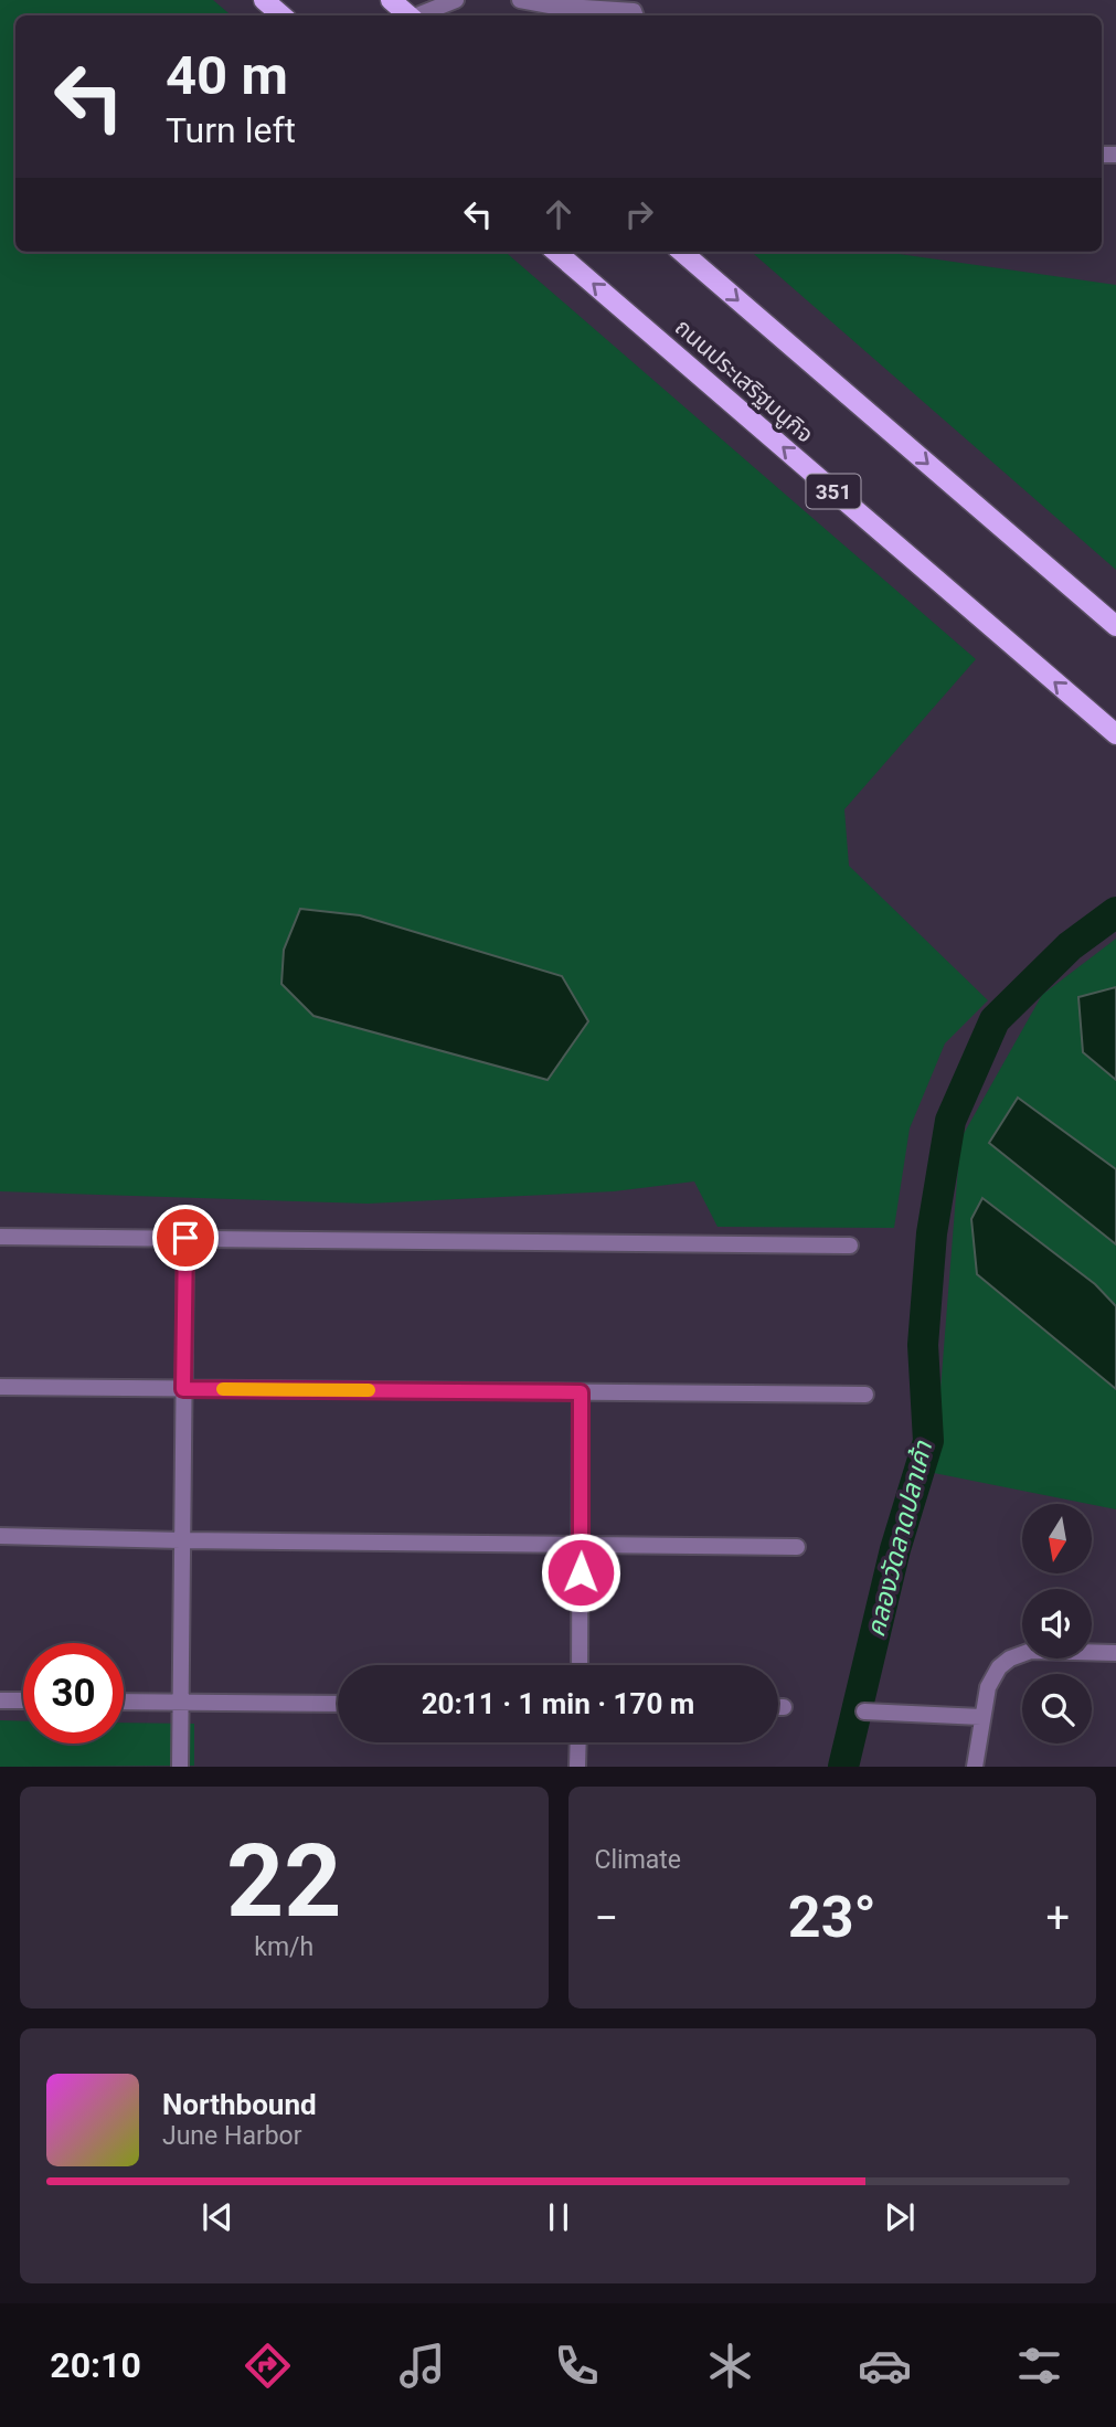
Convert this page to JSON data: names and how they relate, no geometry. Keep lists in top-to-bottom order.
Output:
{
  "streets": {
    "main road": ["ถนนประเสริฐมนูกิจ", "351"]
  },
  "water": ["คลองวัดลาดปลาเค้า"],
  "north": "bottom",
  "page": {
    "turn": ["40 m", "Turn left"],
    "limit": "30",
    "trip": "20:11 · 1 min · 170 m",
    "tile": [
      ["22", "km/h"],
      "Climate"
    ],
    "heat": ["−", "23°", "+"],
    "song": ["Northbound", "June Harbor"],
    "tabs": "20:10"
  }
}
